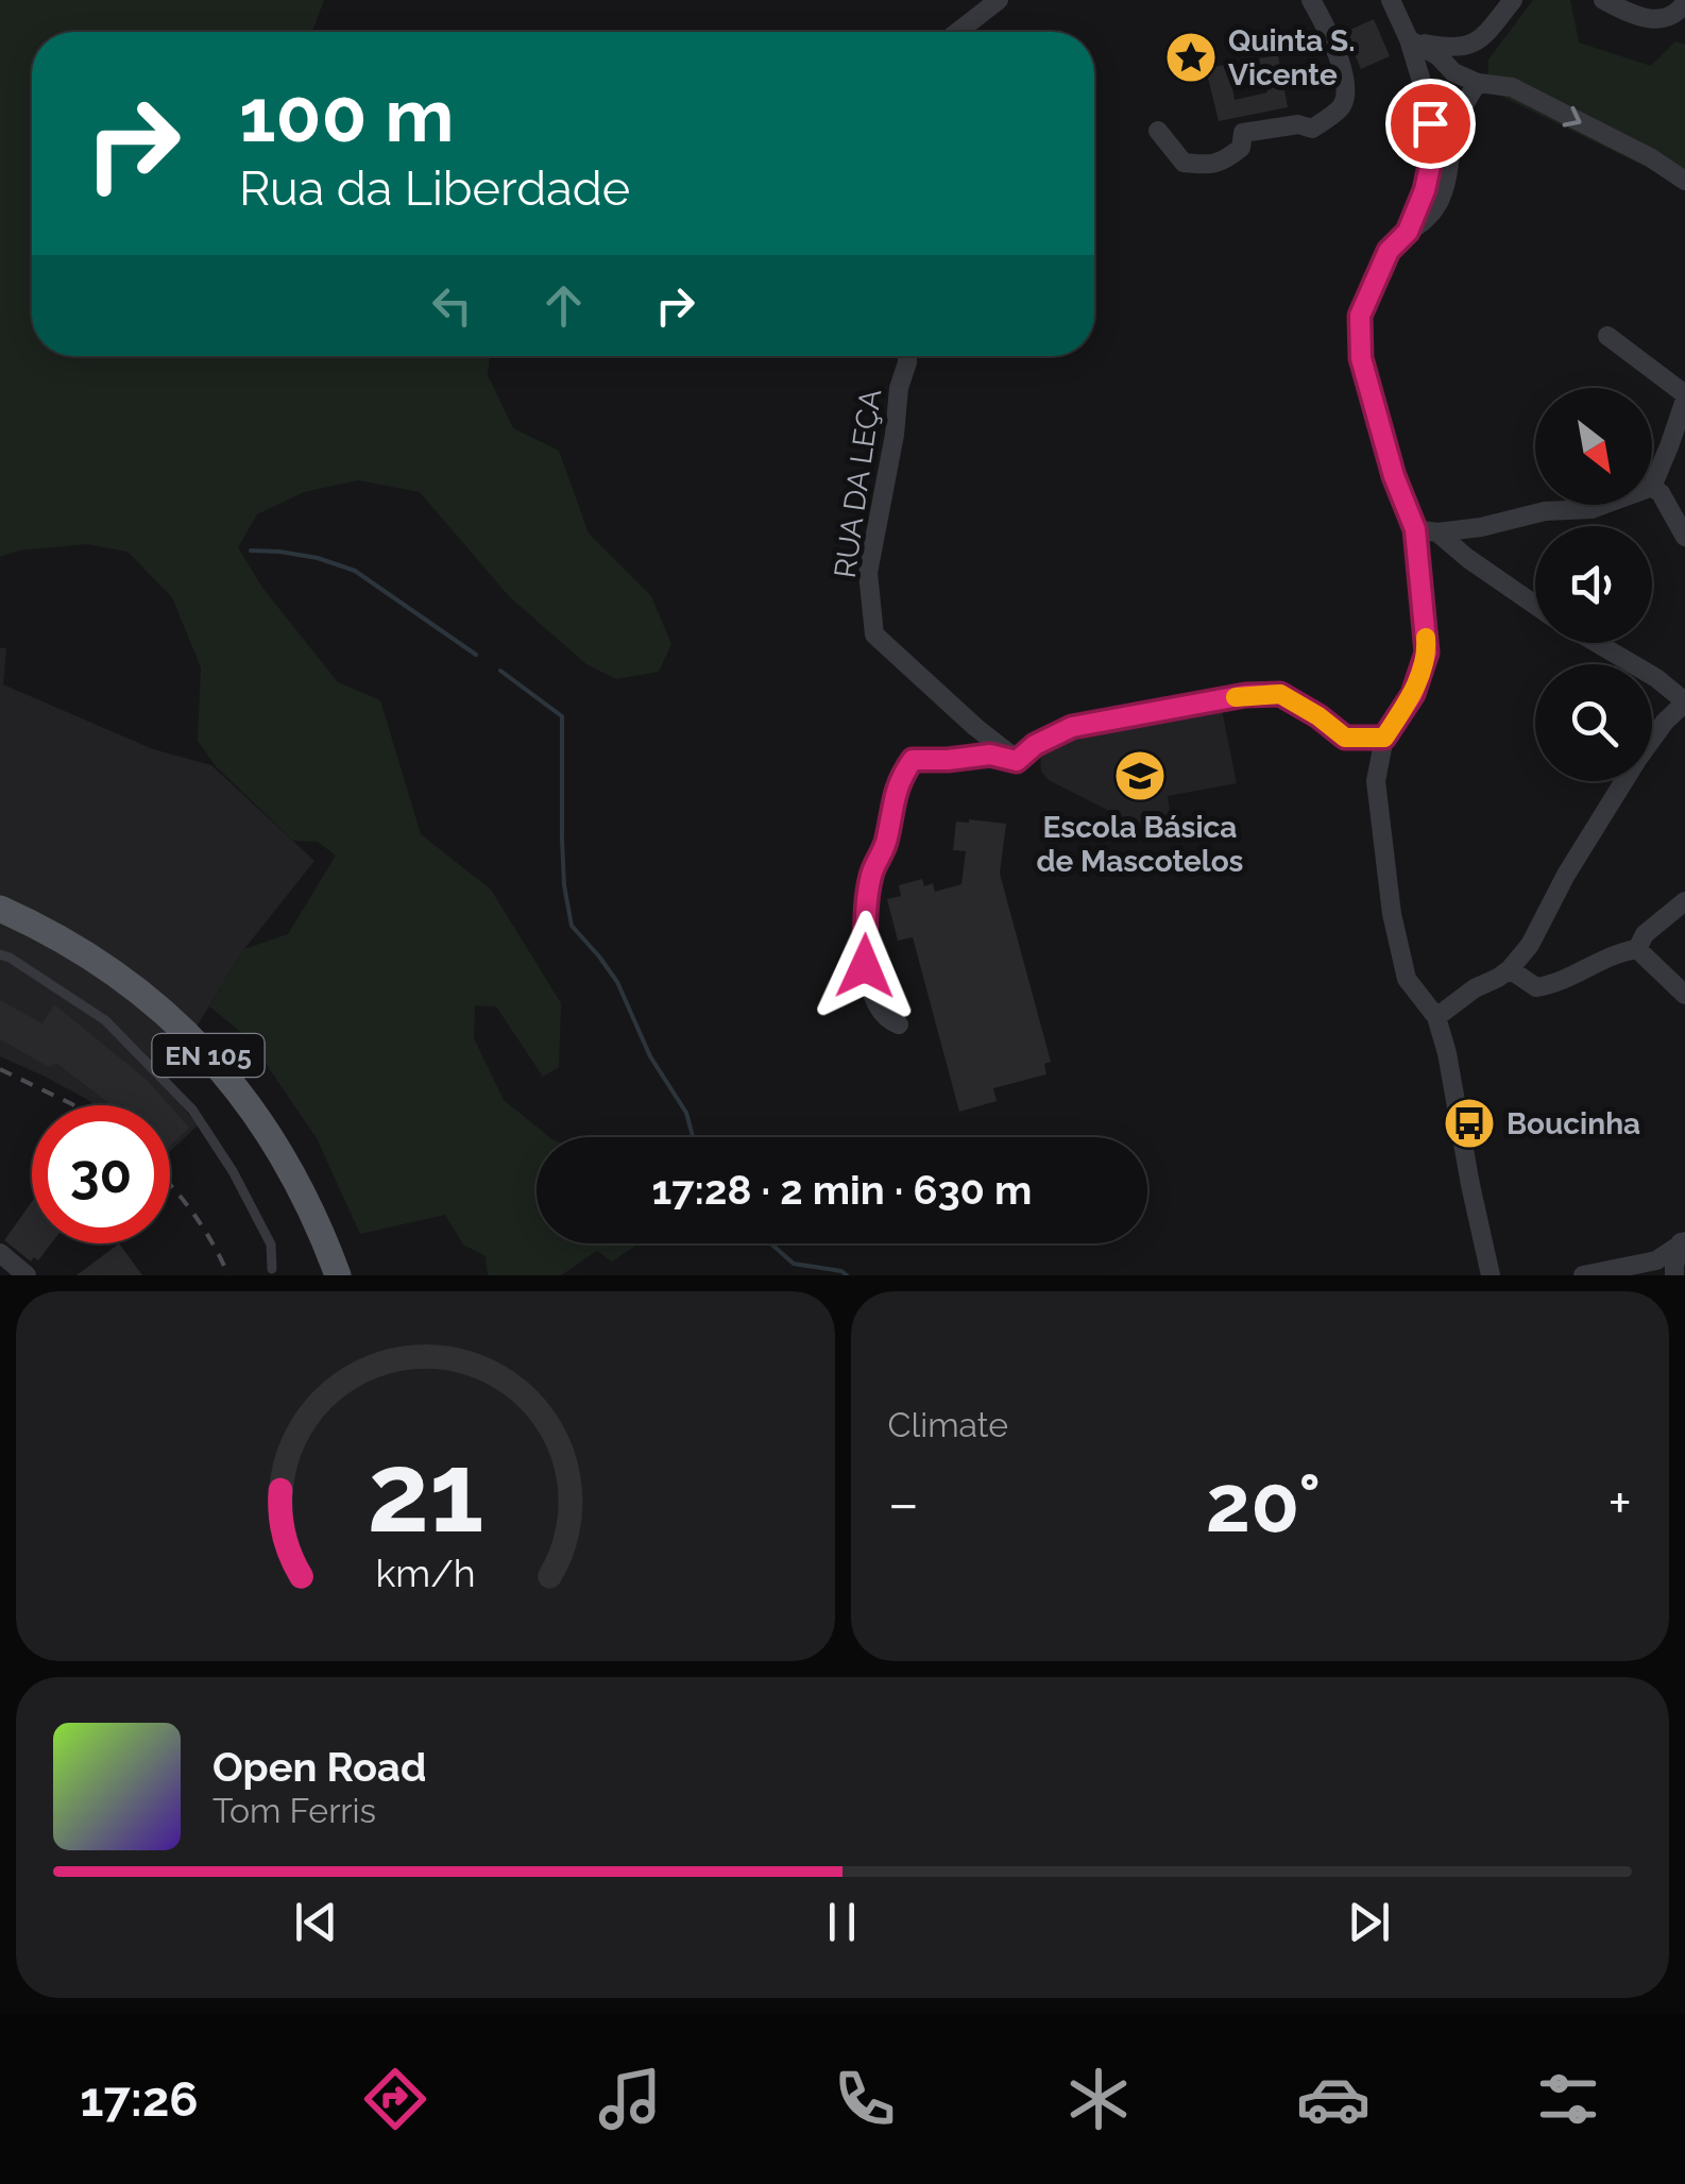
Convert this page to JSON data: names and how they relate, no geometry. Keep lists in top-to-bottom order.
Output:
{
  "streets": {
    "main road": ["EN 105"],
    "street": ["RUA DA LEÇA"]
  },
  "places": {
    "place": ["Quinta S. Vicente"],
    "school or university": ["Escola Básica de Mascotelos"],
    "bus stop": ["Boucinha"]
  },
  "north": "bottom right",
  "page": {
    "turn": ["100 m", "Rua da Liberdade"],
    "limit": "30",
    "trip": "17:28 · 2 min · 630 m",
    "tile": "Climate",
    "heat": ["−", "20°", "+"],
    "song": ["Open Road", "Tom Ferris"],
    "tabs": "17:26",
    "gauge": ["21", "km/h"]
  }
}
